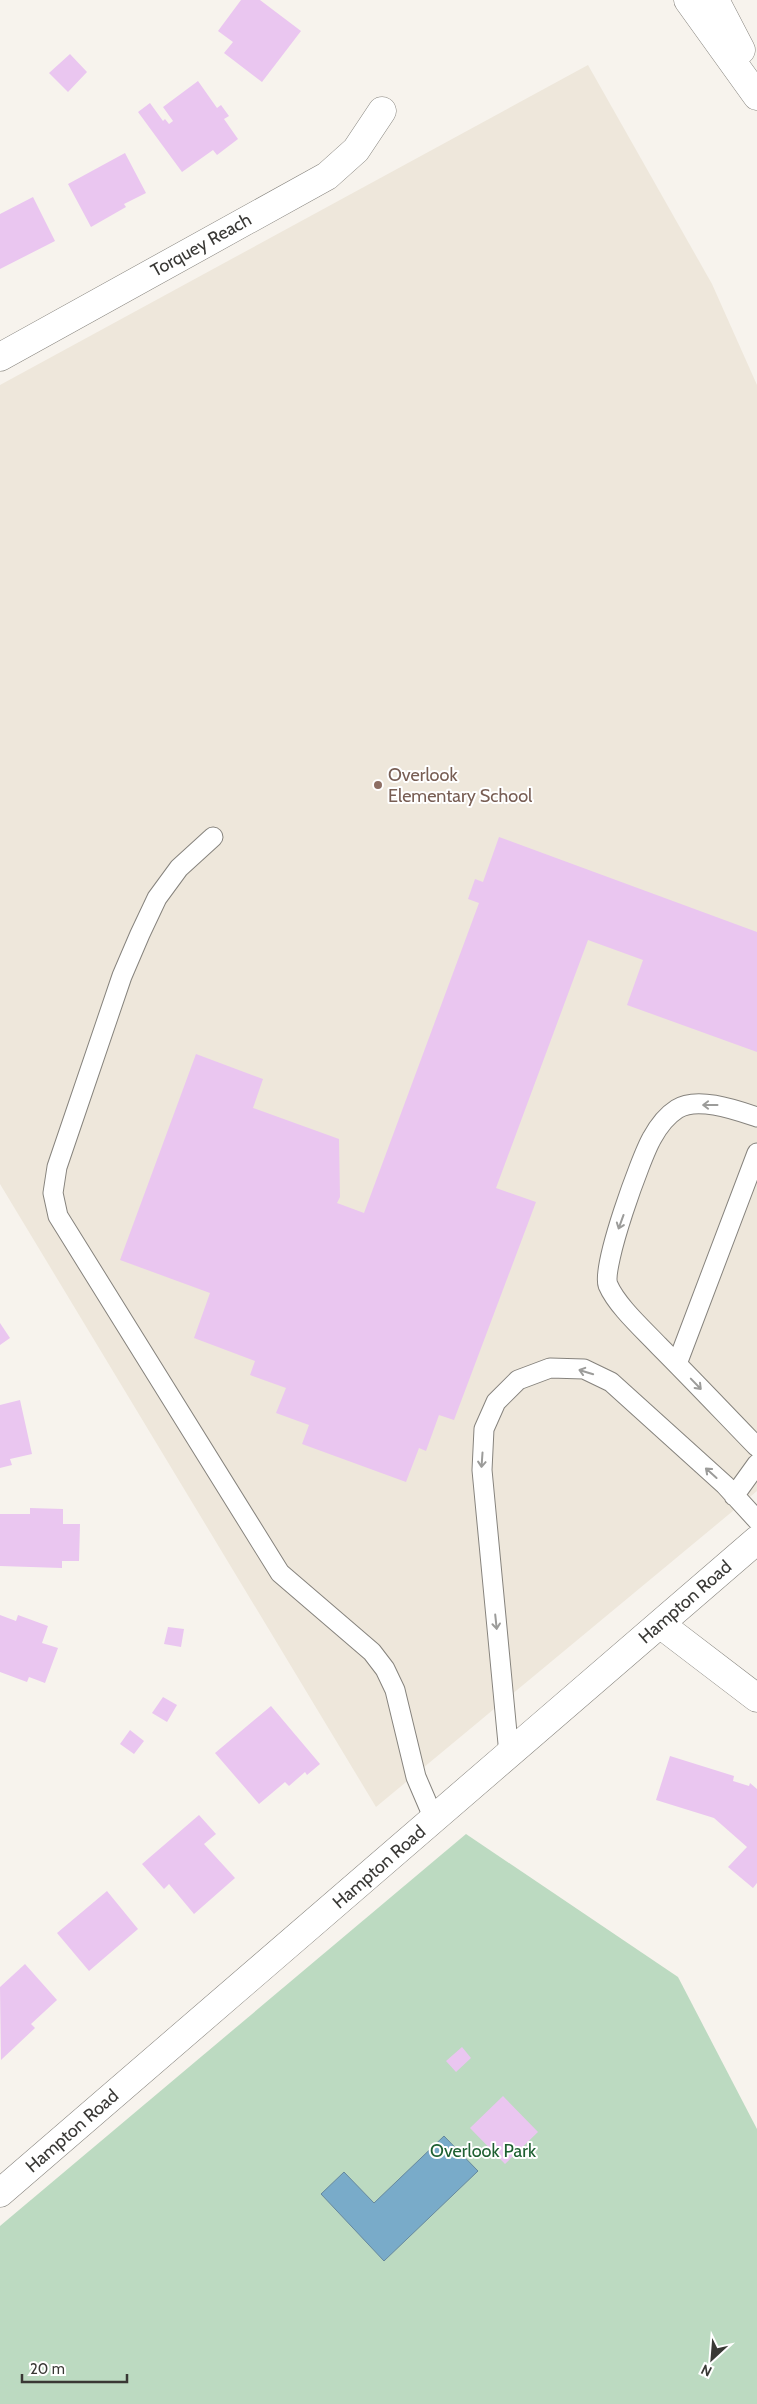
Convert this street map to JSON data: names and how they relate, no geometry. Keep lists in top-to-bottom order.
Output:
{
  "streets": {
    "main road": ["Torquey Reach", "Hampton Road"]
  },
  "parks": ["Overlook Park"],
  "places": ["Overlook Elementary School"],
  "scale_bar": "20 m",
  "north": "bottom left"
}
